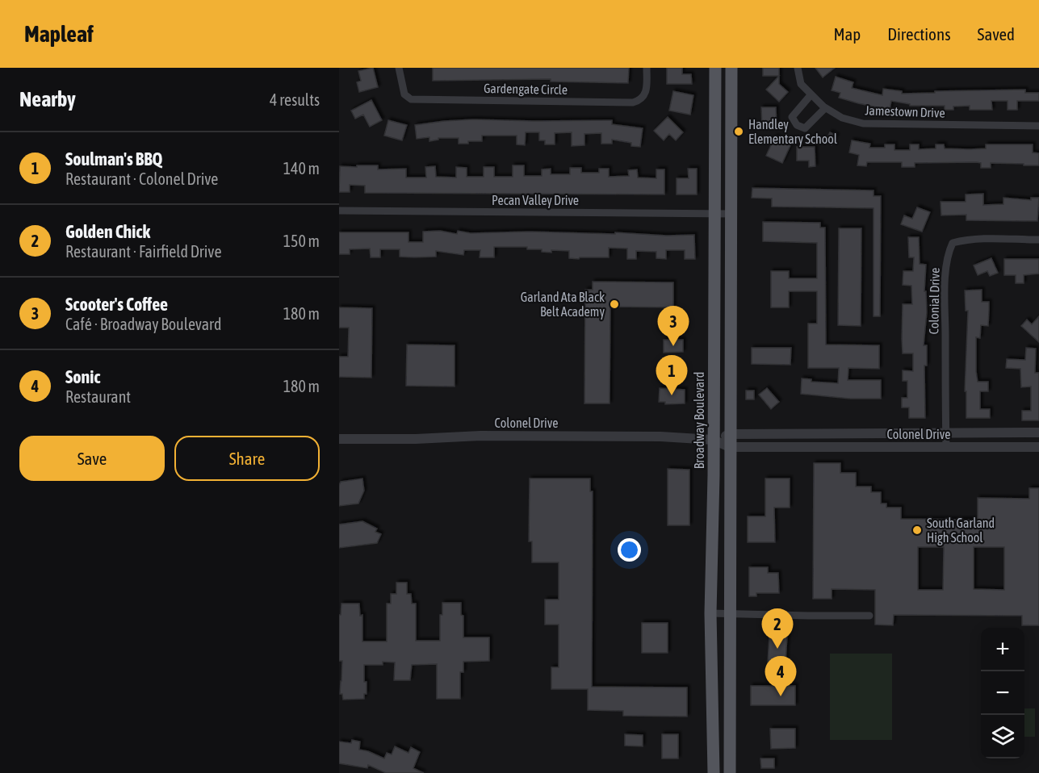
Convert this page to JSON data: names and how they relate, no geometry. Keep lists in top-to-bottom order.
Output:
{
  "streets": {
    "main road": ["Broadway Boulevard"],
    "street": [
      "Gardengate Circle",
      "Jamestown Drive",
      "Pecan Valley Drive",
      "Colonial Drive",
      "Colonel Drive"
    ]
  },
  "crossings": [
    ["Pecan Valley Drive", "Broadway Boulevard"],
    ["Colonial Drive", "Colonel Drive"],
    ["Broadway Boulevard", "Colonel Drive"]
  ],
  "places": ["Handley Elementary School", "Garland Ata Black Belt Academy", "South Garland High School"],
  "page": {
    "header": "Mapleaf",
    "nav": ["Map", "Directions", "Saved"],
    "heading": ["Nearby", "4 results"],
    "list": [
      {
        "mark": "1",
        "name": "Soulman's BBQ",
        "note": "Restaurant · Colonel Drive",
        "value": "140 m"
      },
      {
        "mark": "2",
        "name": "Golden Chick",
        "note": "Restaurant · Fairfield Drive",
        "value": "150 m"
      },
      {
        "mark": "3",
        "name": "Scooter's Coffee",
        "note": "Café · Broadway Boulevard",
        "value": "180 m"
      },
      {
        "mark": "4",
        "name": "Sonic",
        "note": "Restaurant",
        "value": "180 m"
      }
    ],
    "pins": [
      "3",
      "1",
      "2",
      "4"
    ],
    "buttons": ["Save", "Share"],
    "map_buttons": ["+", "−"]
  }
}
